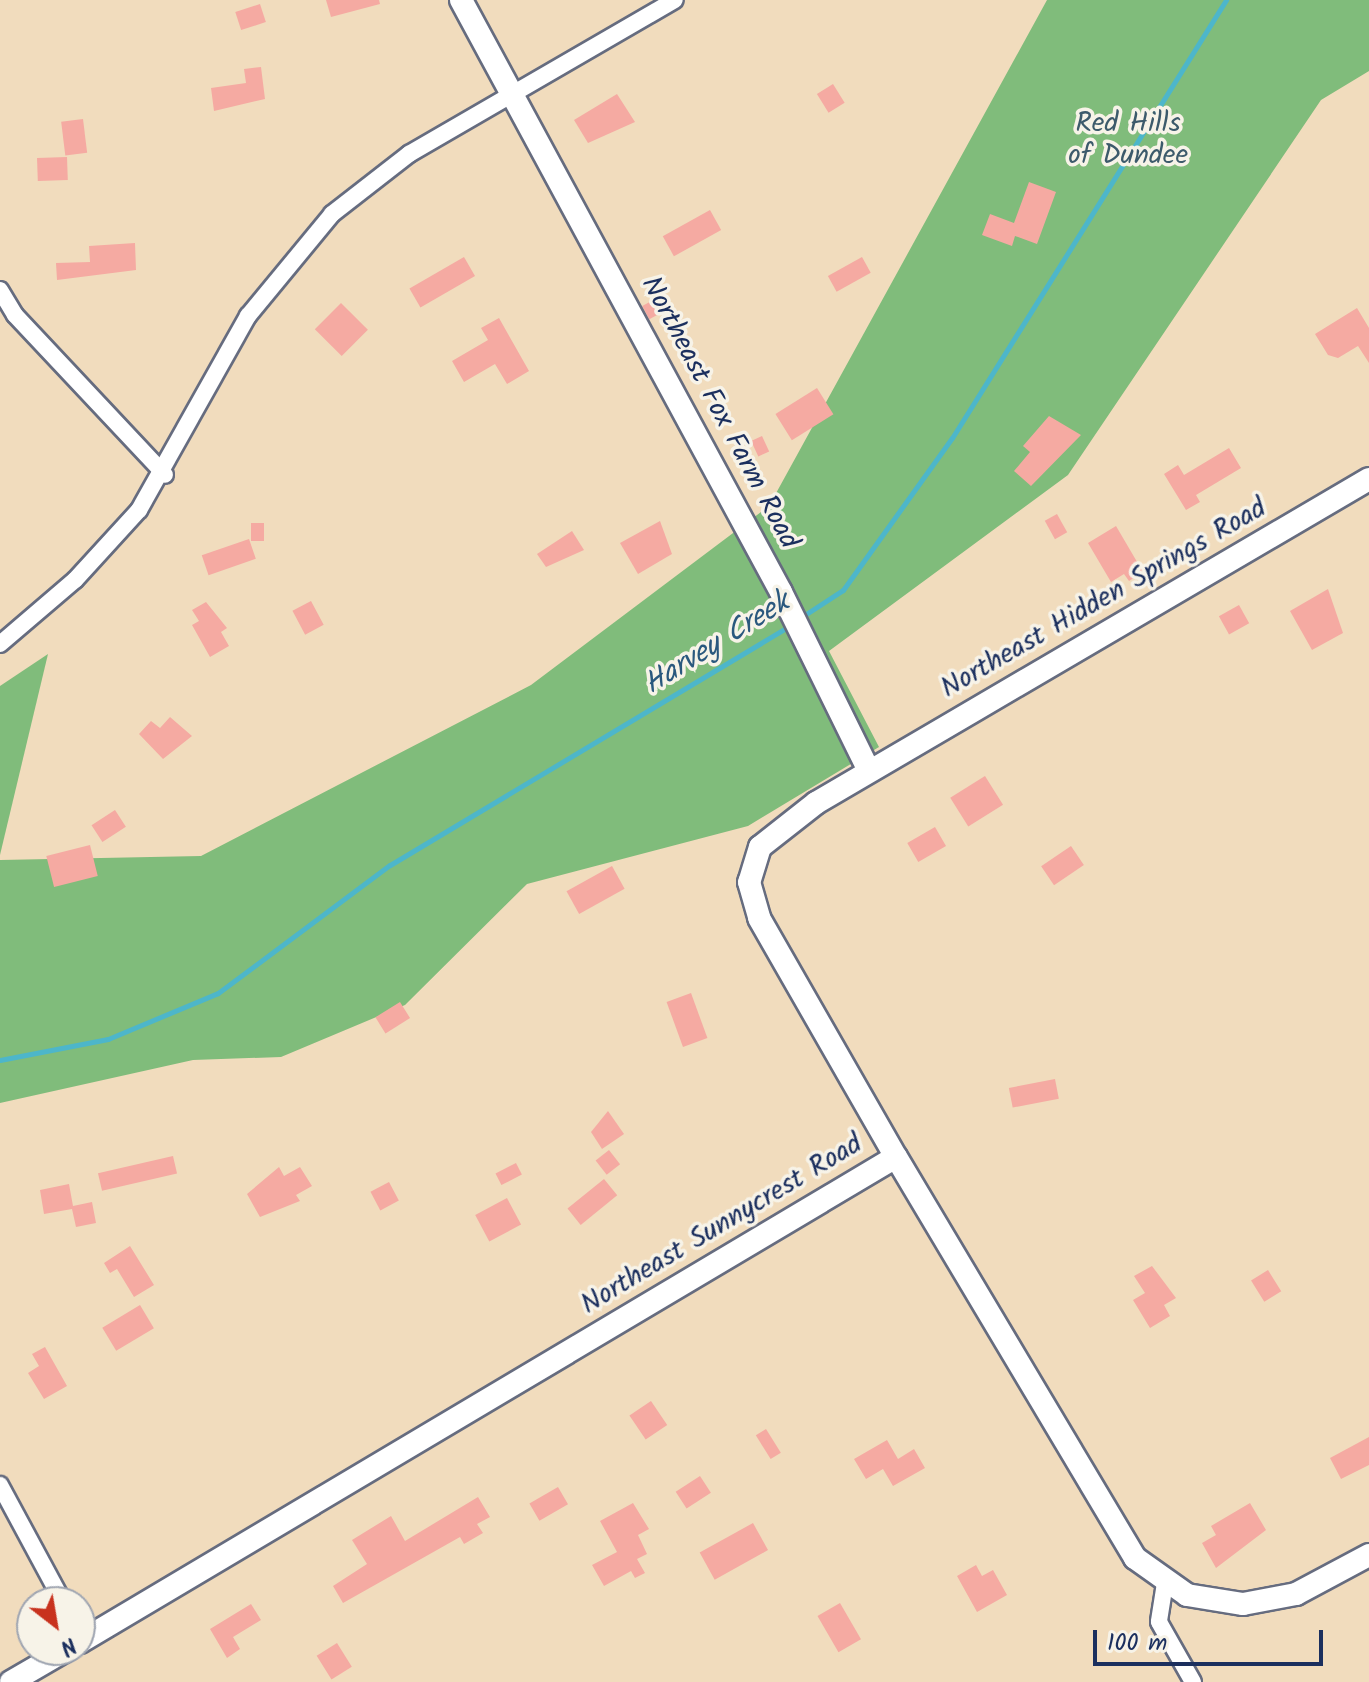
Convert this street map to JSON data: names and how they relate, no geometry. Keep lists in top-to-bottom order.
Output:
{
  "streets": {
    "street": ["Northeast Fox Farm Road", "Northeast Hidden Springs Road", "Northeast Sunnycrest Road"]
  },
  "crossings": [
    ["Northeast Fox Farm Road", "Northeast Hidden Springs Road"]
  ],
  "water": ["Harvey Creek"],
  "parks": ["Red Hills of Dundee"],
  "scale_bar": "100 m",
  "north": "bottom right"
}
